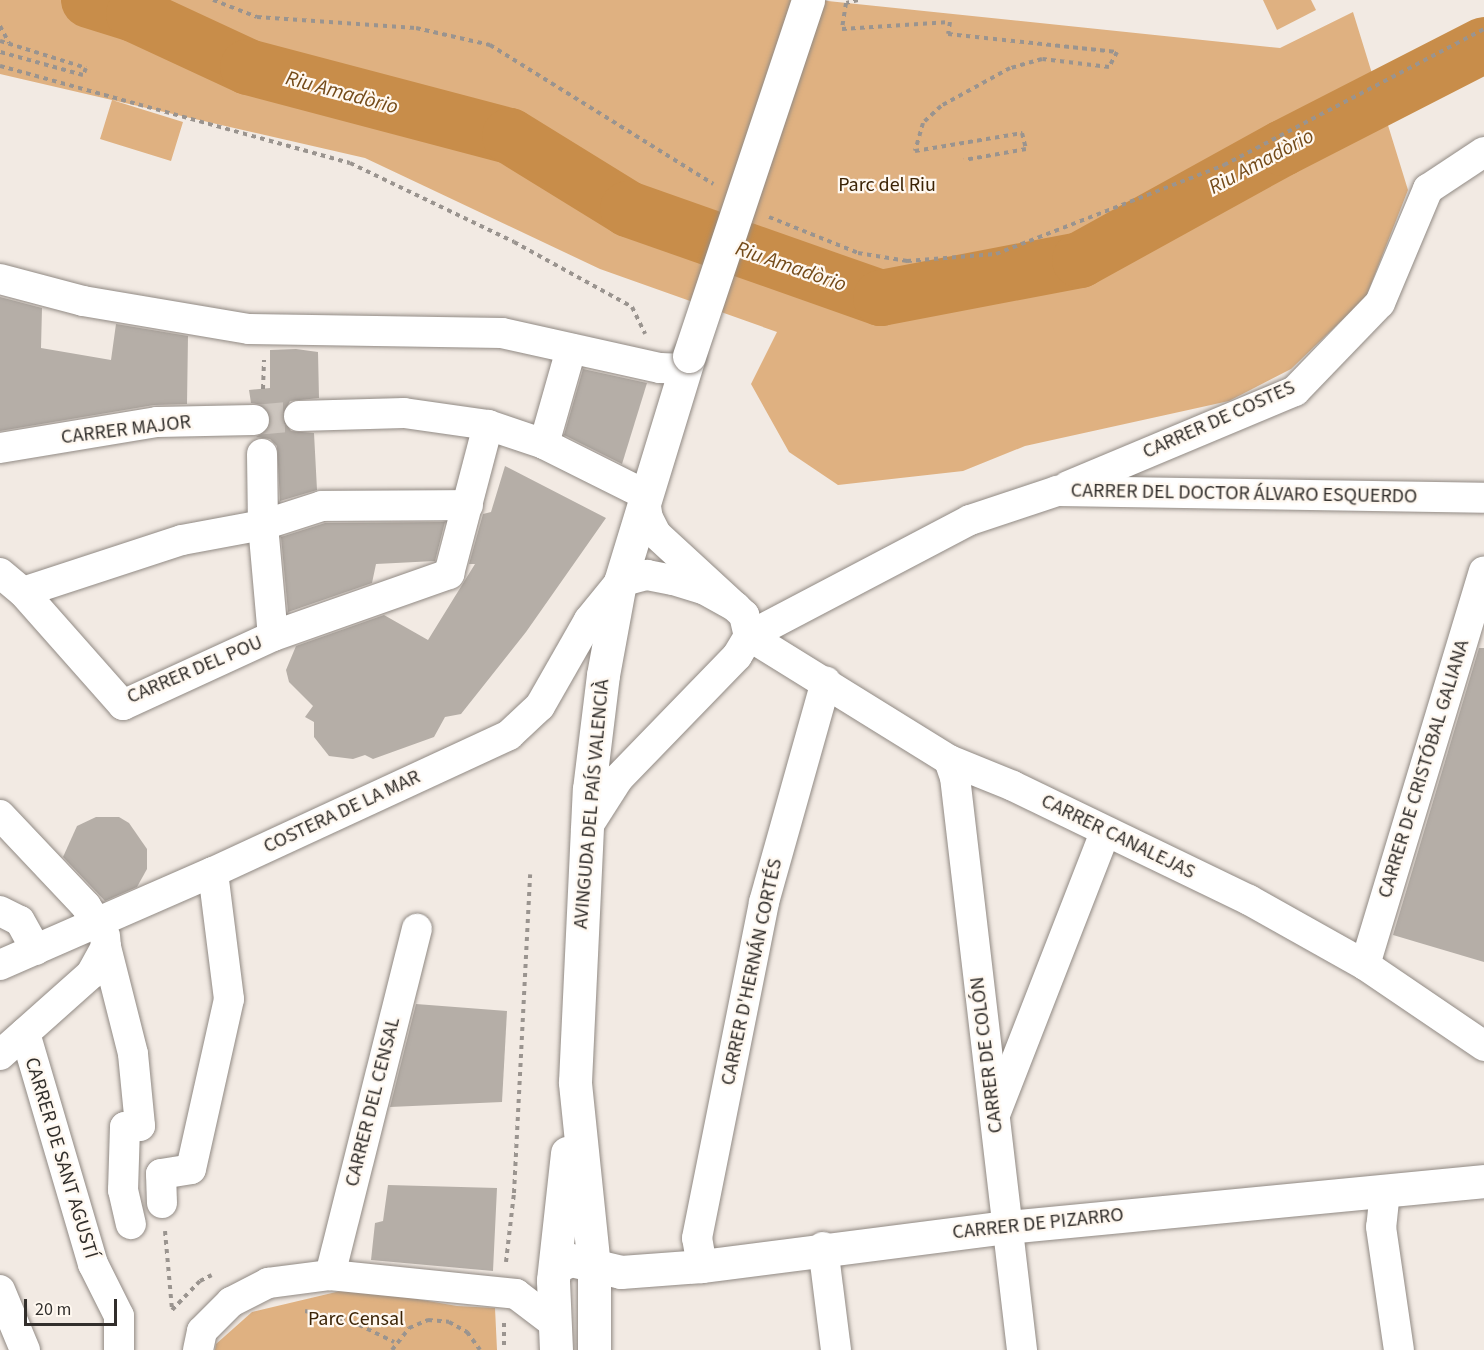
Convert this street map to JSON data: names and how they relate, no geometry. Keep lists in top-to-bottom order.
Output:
{
  "streets": {
    "main road": ["AVINGUDA DEL PAÍS VALENCIÀ", "CARRER DE PIZARRO"],
    "street": [
      "CARRER DE COSTES",
      "CARRER MAJOR",
      "CARRER DEL DOCTOR ÁLVARO ESQUERDO",
      "CARRER DEL POU",
      "CARRER DE CRISTÓBAL GALIANA",
      "COSTERA DE LA MAR",
      "CARRER CANALEJAS",
      "CARRER D'HERNÁN CORTÉS",
      "CARRER DE COLÓN",
      "CARRER DEL CENSAL",
      "CARRER DE SANT AGUSTÍ"
    ]
  },
  "crossings": [
    ["CARRER DE COSTES", "CARRER DEL DOCTOR ÁLVARO ESQUERDO"],
    ["CARRER DEL DOCTOR ÁLVARO ESQUERDO", "CARRER CANALEJAS"],
    ["CARRER DE CRISTÓBAL GALIANA", "CARRER CANALEJAS"],
    ["AVINGUDA DEL PAÍS VALENCIÀ", "COSTERA DE LA MAR"],
    ["AVINGUDA DEL PAÍS VALENCIÀ", "CARRER DE PIZARRO"],
    ["CARRER CANALEJAS", "CARRER D'HERNÁN CORTÉS"],
    ["CARRER CANALEJAS", "CARRER DE COLÓN"],
    ["CARRER D'HERNÁN CORTÉS", "CARRER DE PIZARRO"],
    ["CARRER DE COLÓN", "CARRER DE PIZARRO"]
  ],
  "water": ["Riu Amadòrio"],
  "parks": ["Parc del Riu", "Parc Censal"],
  "scale_bar": "20 m"
}
